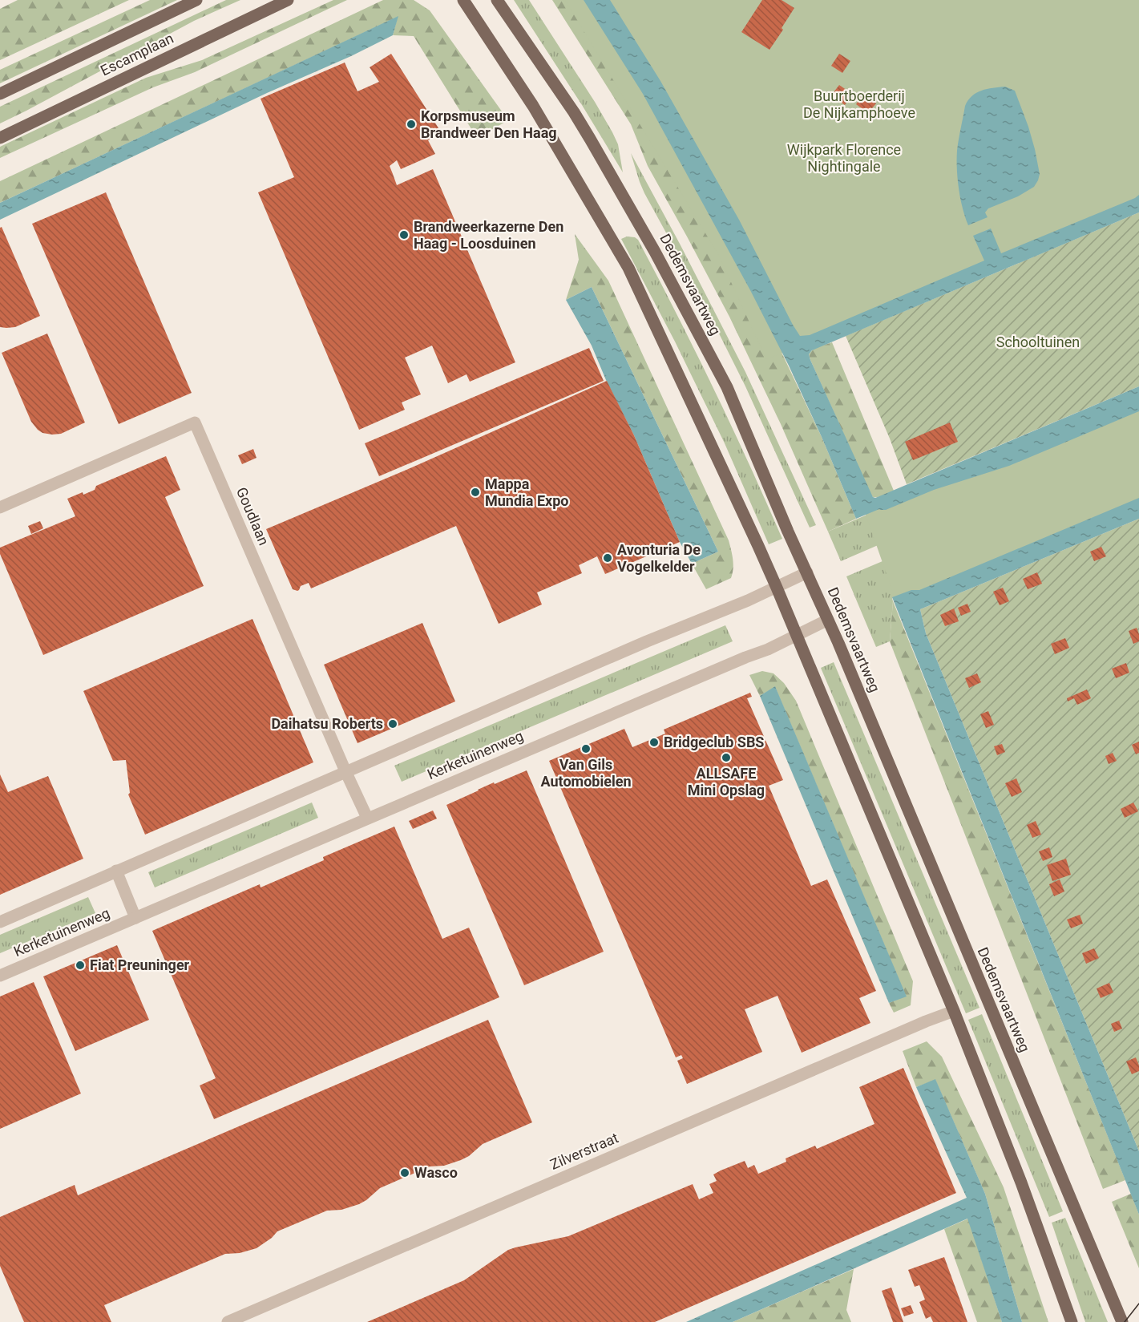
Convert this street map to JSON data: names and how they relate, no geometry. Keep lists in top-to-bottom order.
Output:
{
  "streets": {
    "main road": ["Escamplaan", "Dedemsvaartweg"],
    "street": ["Goudlaan", "Kerketuinenweg", "Zilverstraat"]
  },
  "crossings": [
    ["Dedemsvaartweg", "Kerketuinenweg"],
    ["Goudlaan", "Kerketuinenweg"]
  ],
  "parks": ["Buurtboerderij De Nijkamphoeve", "Wijkpark Florence Nightingale", "Schooltuinen"],
  "places": [
    "Korpsmuseum Brandweer Den Haag",
    "Brandweerkazerne Den Haag - Loosduinen",
    "Mappa Mundia Expo",
    "Avonturia De Vogelkelder",
    "Daihatsu Roberts",
    "Bridgeclub SBS",
    "Van Gils Automobielen",
    "ALLSAFE Mini Opslag",
    "Fiat Preuninger",
    "Wasco"
  ]
}
